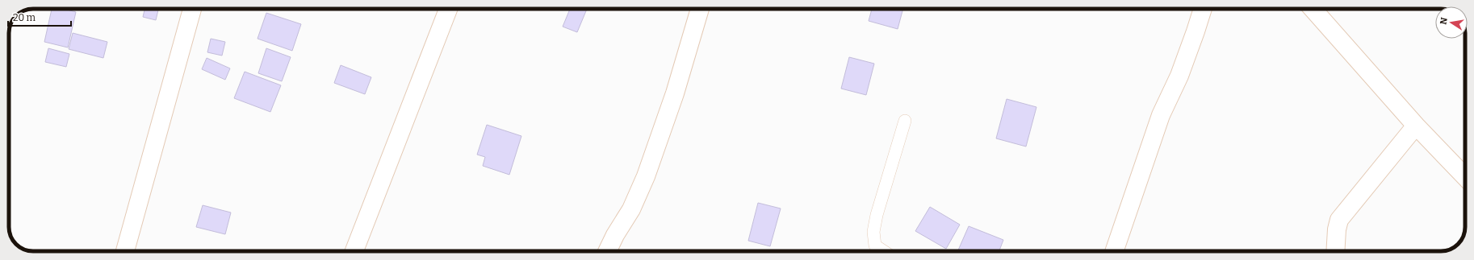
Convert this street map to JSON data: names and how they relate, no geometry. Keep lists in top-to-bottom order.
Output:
{
  "scale_bar": "20 m",
  "north": "left"
}
